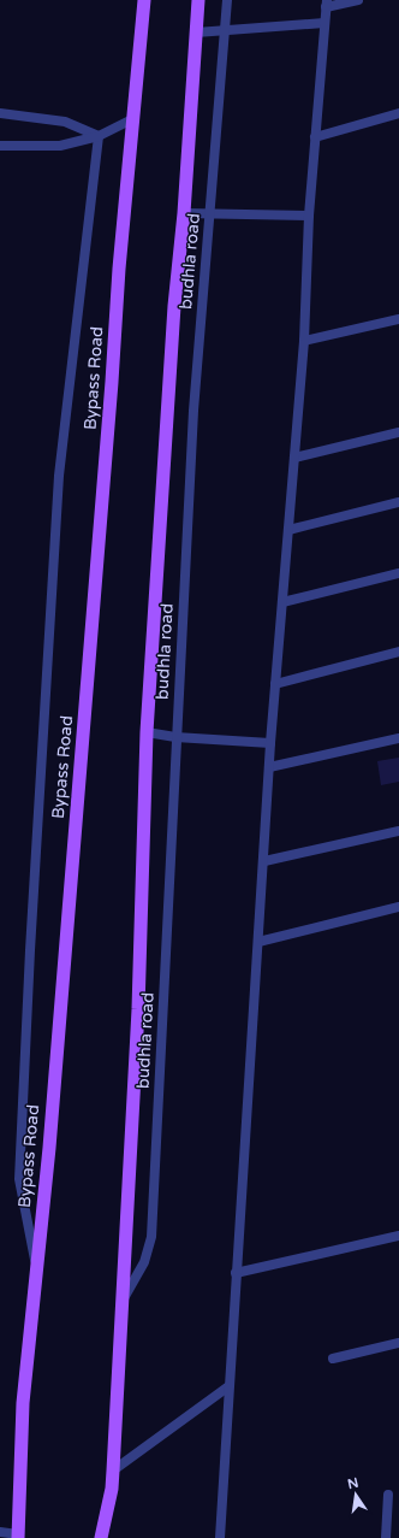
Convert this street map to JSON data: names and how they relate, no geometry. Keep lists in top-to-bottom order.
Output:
{
  "streets": {
    "main road": ["Bypass Road"],
    "street": ["budhla road"]
  },
  "north": "top"
}
